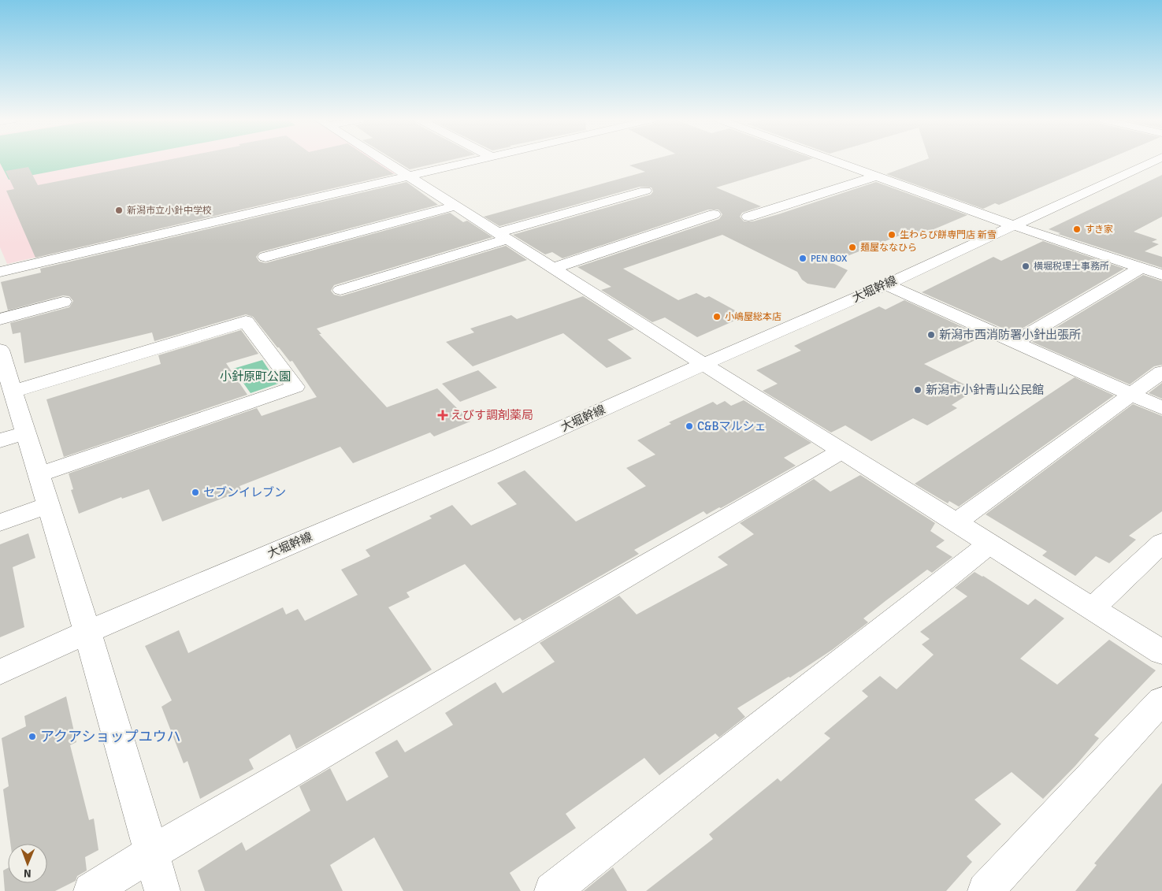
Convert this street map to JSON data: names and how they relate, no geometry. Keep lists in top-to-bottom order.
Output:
{
  "streets": {
    "street": ["大堀幹線"]
  },
  "parks": ["小針原町公園"],
  "places": {
    "other": [
      "新潟市立小針中学校",
      "すき家",
      "生わらび餅専門店 新雪",
      "麺屋ななひら",
      "PEN BOX",
      "横堀税理士事務所",
      "小嶋屋総本店",
      "新潟市西消防署小針出張所",
      "新潟市小針青山公民館",
      "C&Bマルシェ",
      "セブンイレブン",
      "アクアショップユウハ"
    ],
    "health": ["えびす調剤薬局"]
  },
  "north": "bottom"
}
